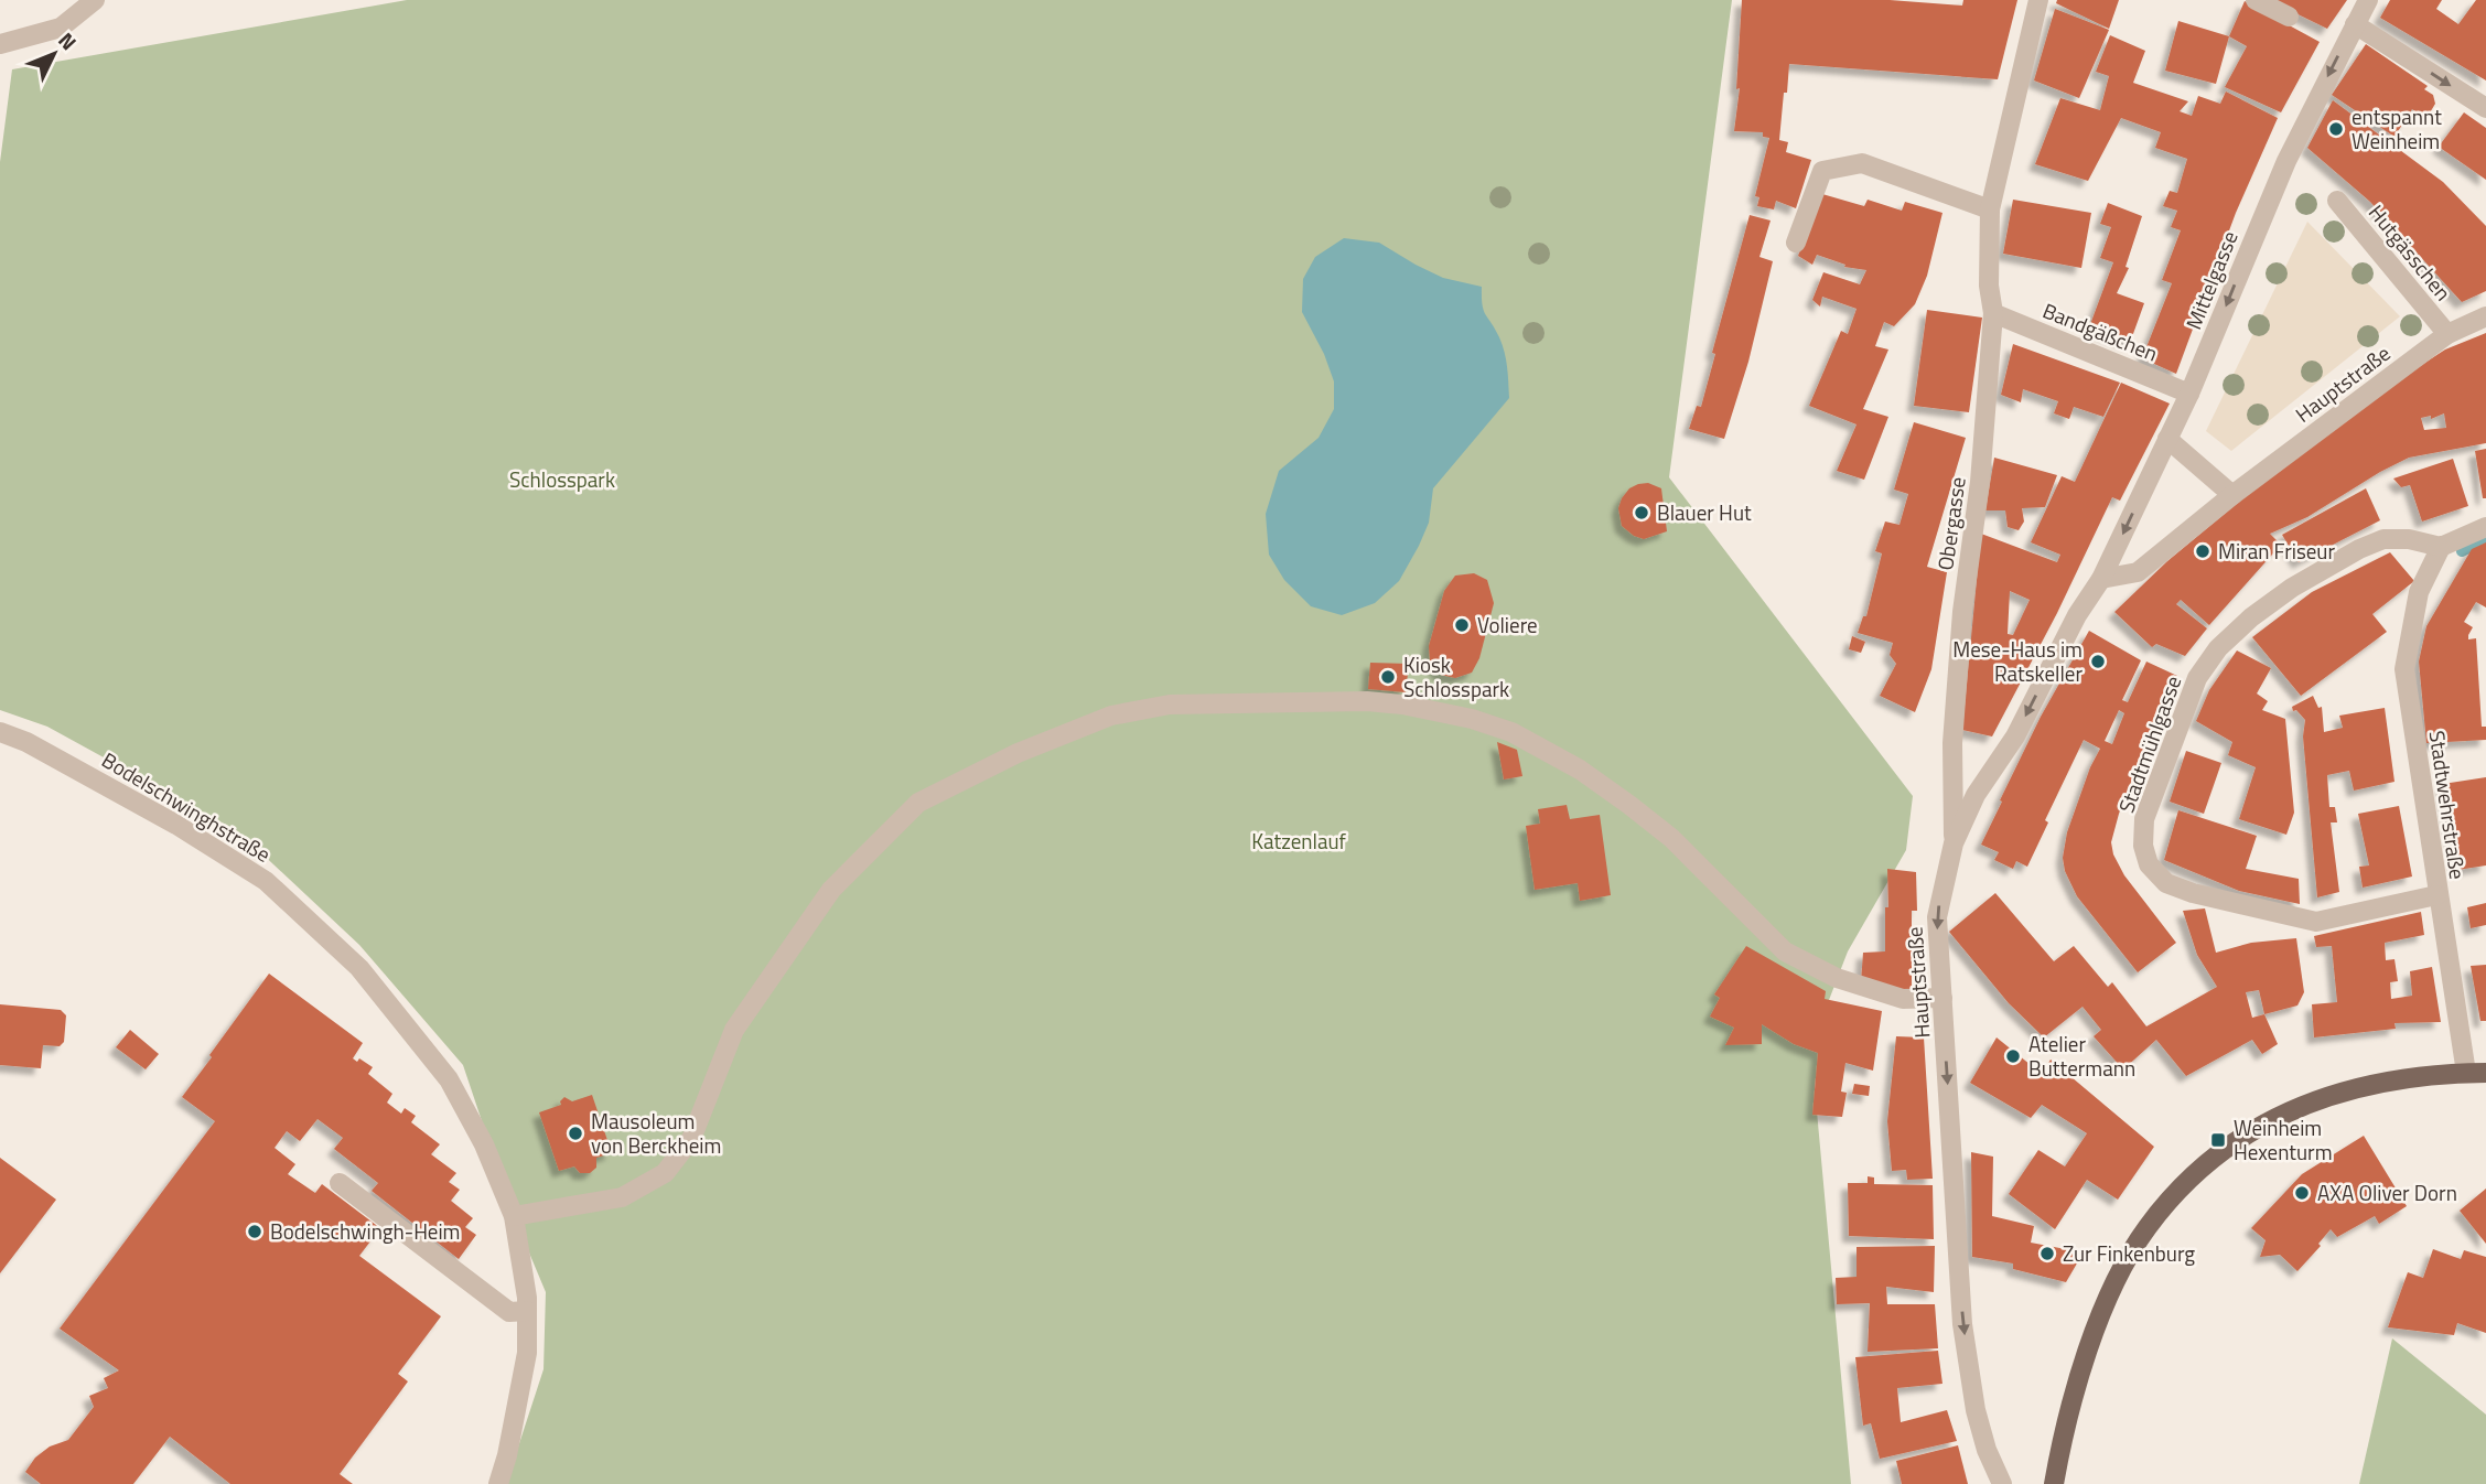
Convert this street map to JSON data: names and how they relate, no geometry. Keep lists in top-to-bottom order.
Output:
{
  "streets": {
    "street": [
      "Hutgässchen",
      "Mittelgasse",
      "Bandgäßchen",
      "Hauptstraße",
      "Obergasse",
      "Stadtmühlgasse",
      "Stadtwehrstraße",
      "Bodelschwinghstraße"
    ]
  },
  "crossings": [
    ["Hutgässchen", "Hauptstraße"],
    ["Mittelgasse", "Bandgäßchen"],
    ["Mittelgasse", "Hauptstraße"],
    ["Bandgäßchen", "Obergasse"],
    ["Hauptstraße", "Obergasse"],
    ["Stadtmühlgasse", "Stadtwehrstraße"]
  ],
  "one_way": ["Mittelgasse", "Hauptstraße"],
  "parks": ["Schlosspark", "Katzenlauf"],
  "places": {
    "other": [
      "entspannt Weinheim",
      "Blauer Hut",
      "Miran Friseur",
      "Voliere",
      "Mese-Haus im Ratskeller",
      "Kiosk Schlosspark",
      "Atelier Buttermann",
      "Mausoleum von Berckheim",
      "AXA Oliver Dorn",
      "Bodelschwingh-Heim",
      "Zur Finkenburg"
    ],
    "transit": ["Weinheim Hexenturm"]
  },
  "north": "top right"
}
